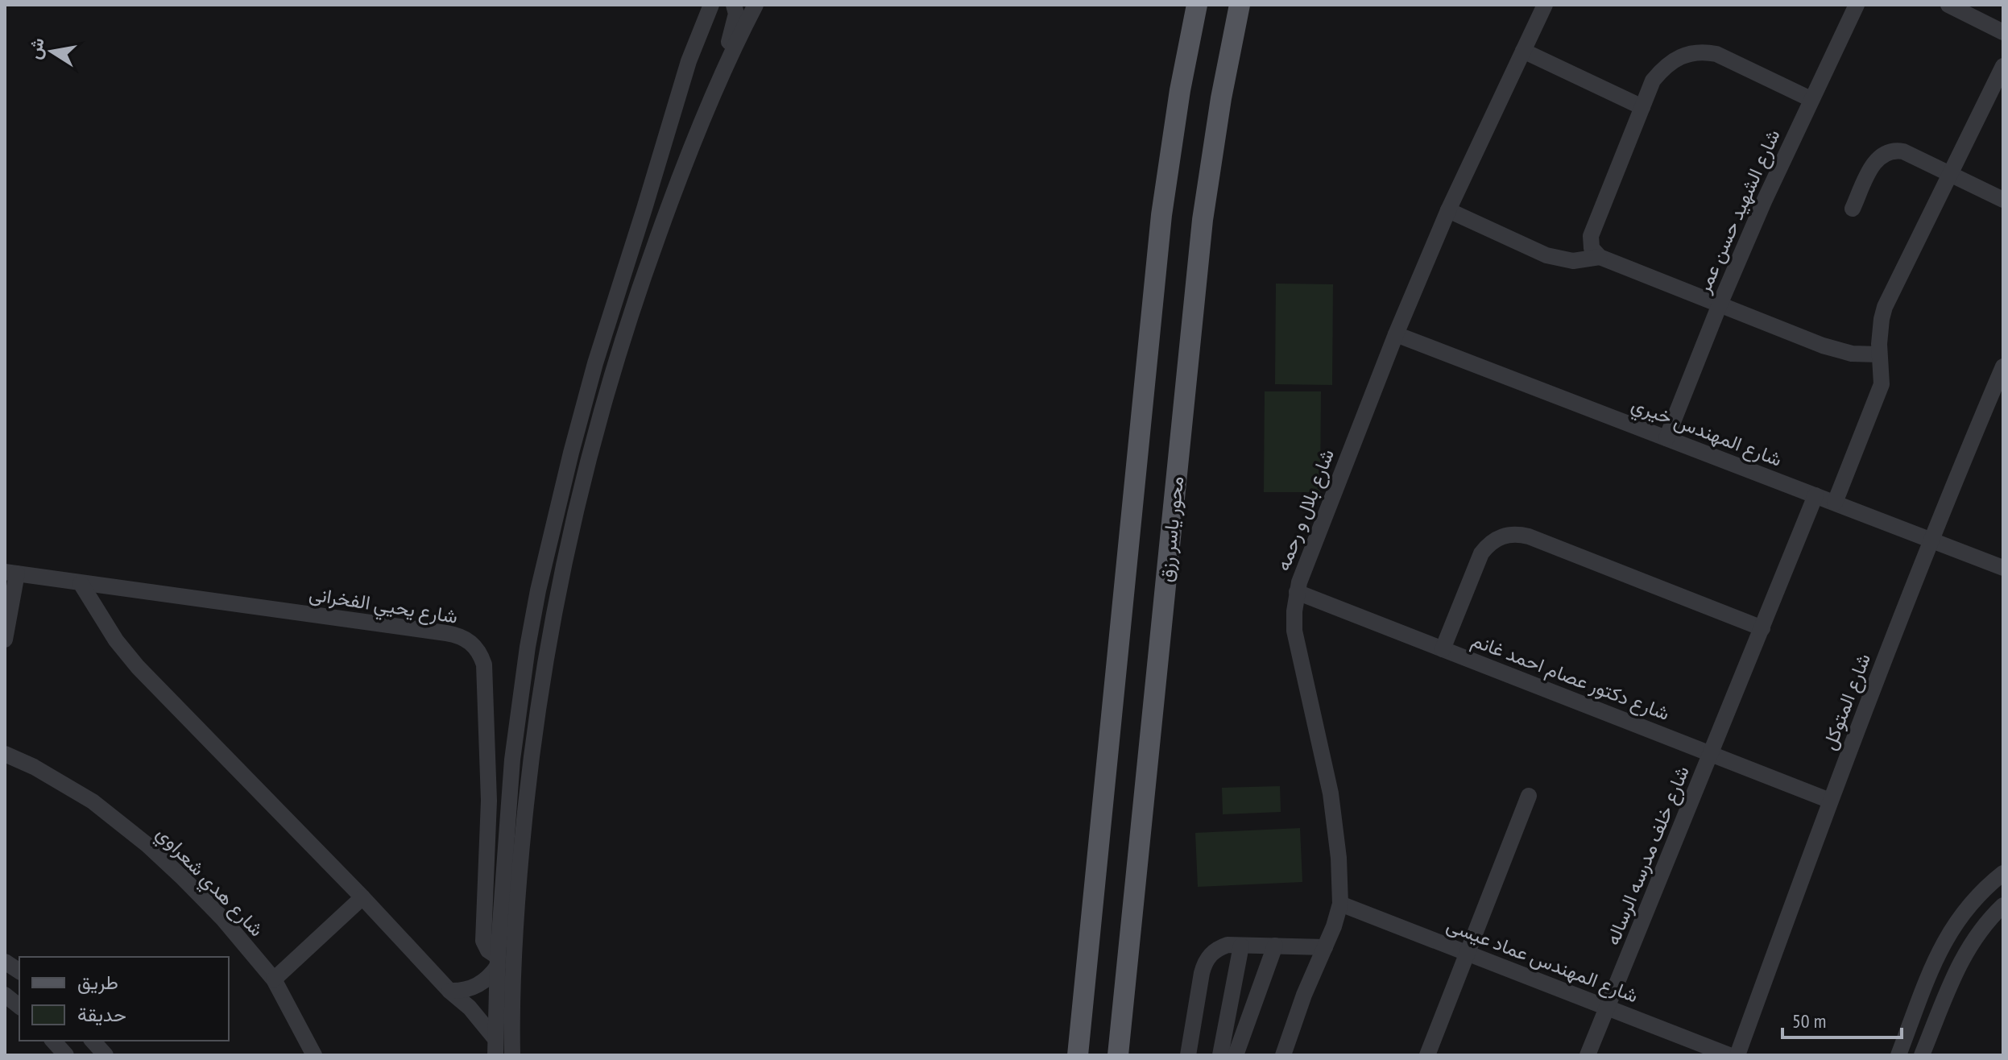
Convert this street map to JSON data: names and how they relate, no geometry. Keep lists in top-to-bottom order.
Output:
{
  "streets": {
    "main road": ["محور ياسر رزق"],
    "street": [
      "شارع الشهيد حسن عمر",
      "شارع المهندس خيري",
      "شارع بلال و رحمه",
      "شارع يحيي الفخرانى",
      "شارع دكتور عصام احمد غانم",
      "شارع المتوكل",
      "شارع خلف مدرسه الرساله",
      "شارع هدي شعراوي",
      "شارع المهندس عماد عيسى"
    ]
  },
  "crossings": [
    ["شارع الشهيد حسن عمر", "شارع المهندس خيري"],
    ["شارع المهندس خيري", "شارع بلال و رحمه"],
    ["شارع المهندس خيري", "شارع المتوكل"],
    ["شارع المهندس خيري", "شارع خلف مدرسه الرساله"],
    ["شارع بلال و رحمه", "شارع دكتور عصام احمد غانم"],
    ["شارع بلال و رحمه", "شارع المهندس عماد عيسى"],
    ["شارع دكتور عصام احمد غانم", "شارع المتوكل"],
    ["شارع دكتور عصام احمد غانم", "شارع خلف مدرسه الرساله"],
    ["شارع خلف مدرسه الرساله", "شارع المهندس عماد عيسى"]
  ],
  "legend": ["طريق", "حديقة"],
  "scale_bar": "50 m",
  "north": "left"
}
